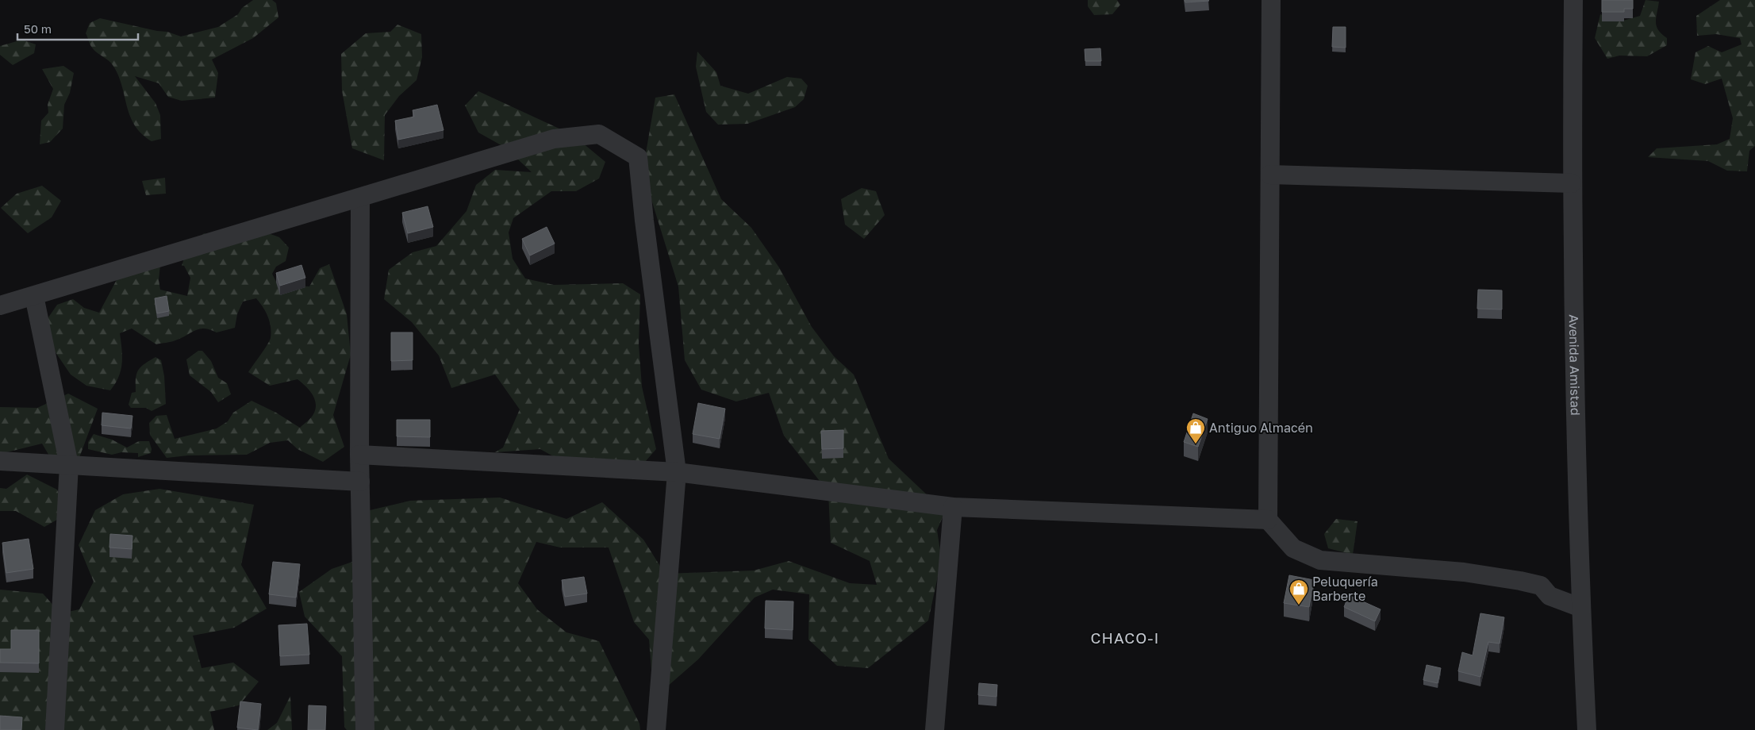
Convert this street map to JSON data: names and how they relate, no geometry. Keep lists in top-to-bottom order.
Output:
{
  "streets": {
    "street": ["Avenida Amistad"]
  },
  "districts": ["CHACO-I"],
  "places": {
    "shop": ["Antiguo Almacén", "Peluquería Barberte"]
  },
  "scale_bar": "50 m"
}
